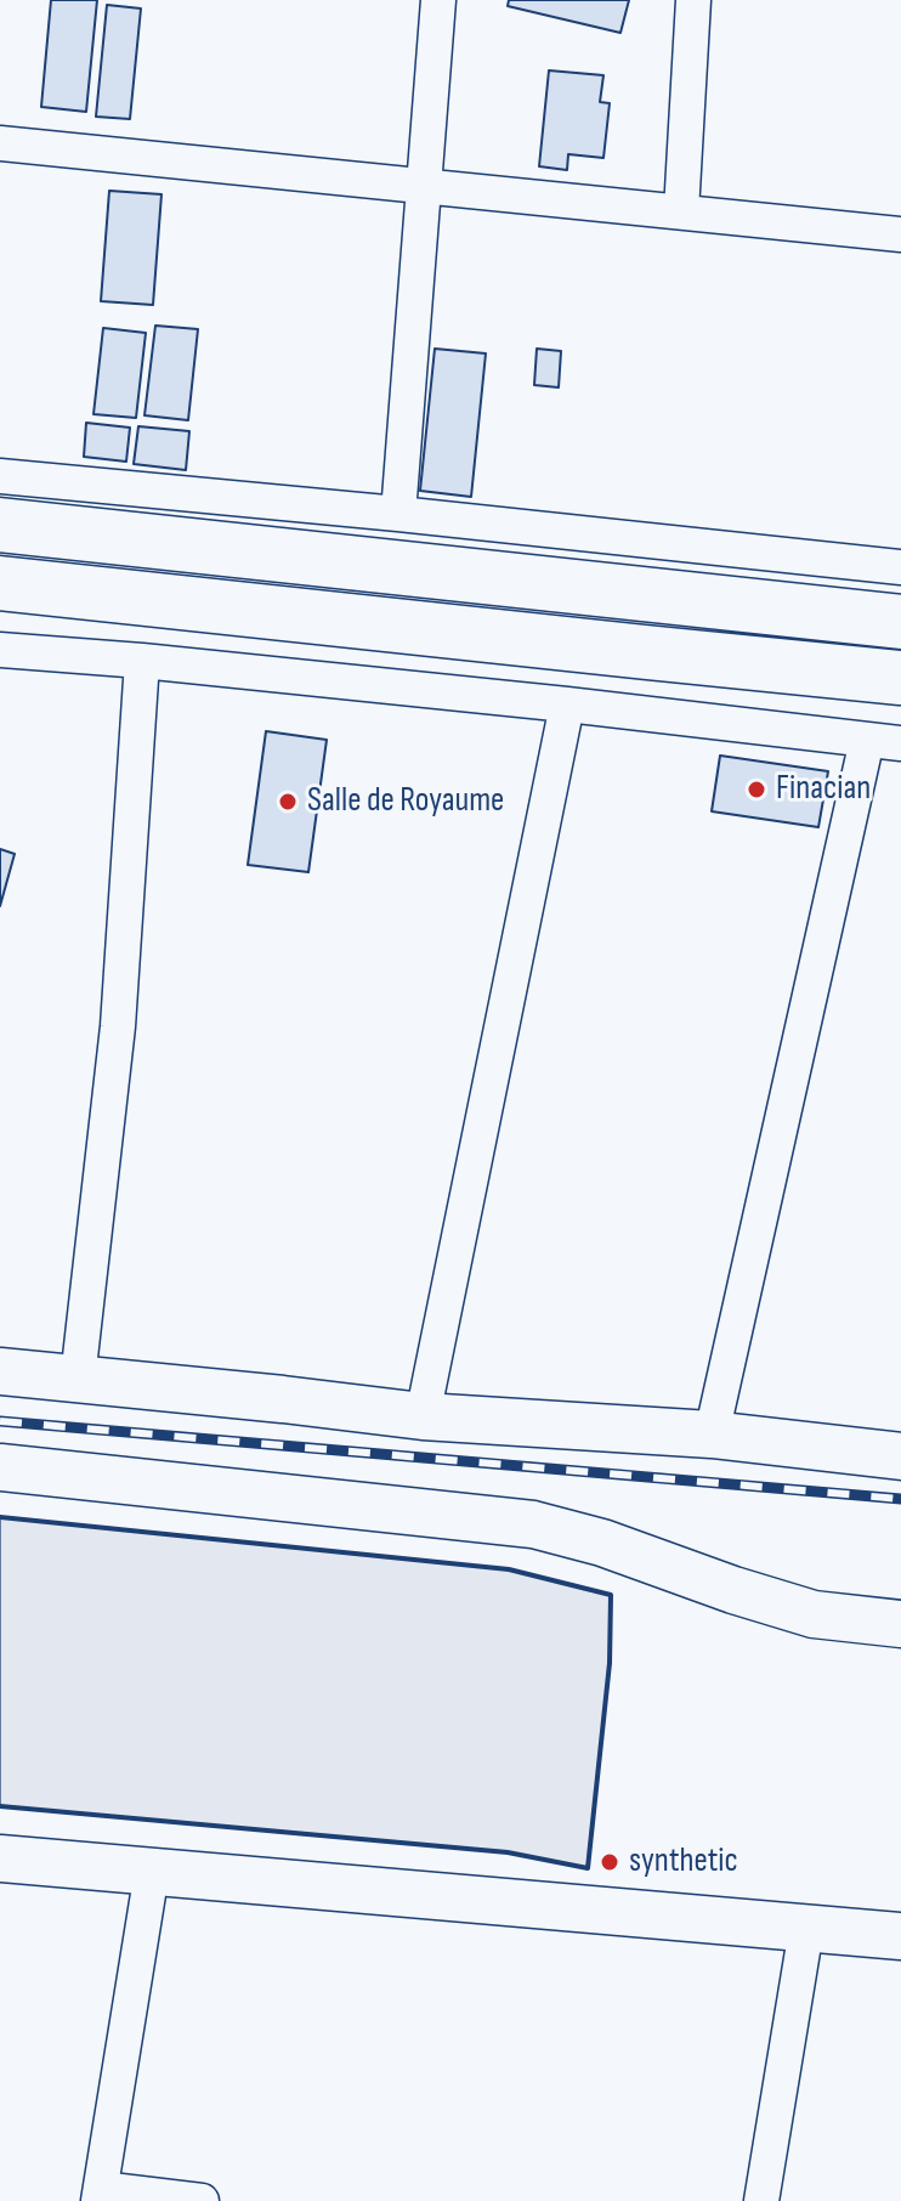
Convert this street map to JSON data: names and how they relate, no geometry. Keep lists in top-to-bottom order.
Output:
{
  "places": ["Finacian", "Salle de Royaume", "synthetic"]
}
